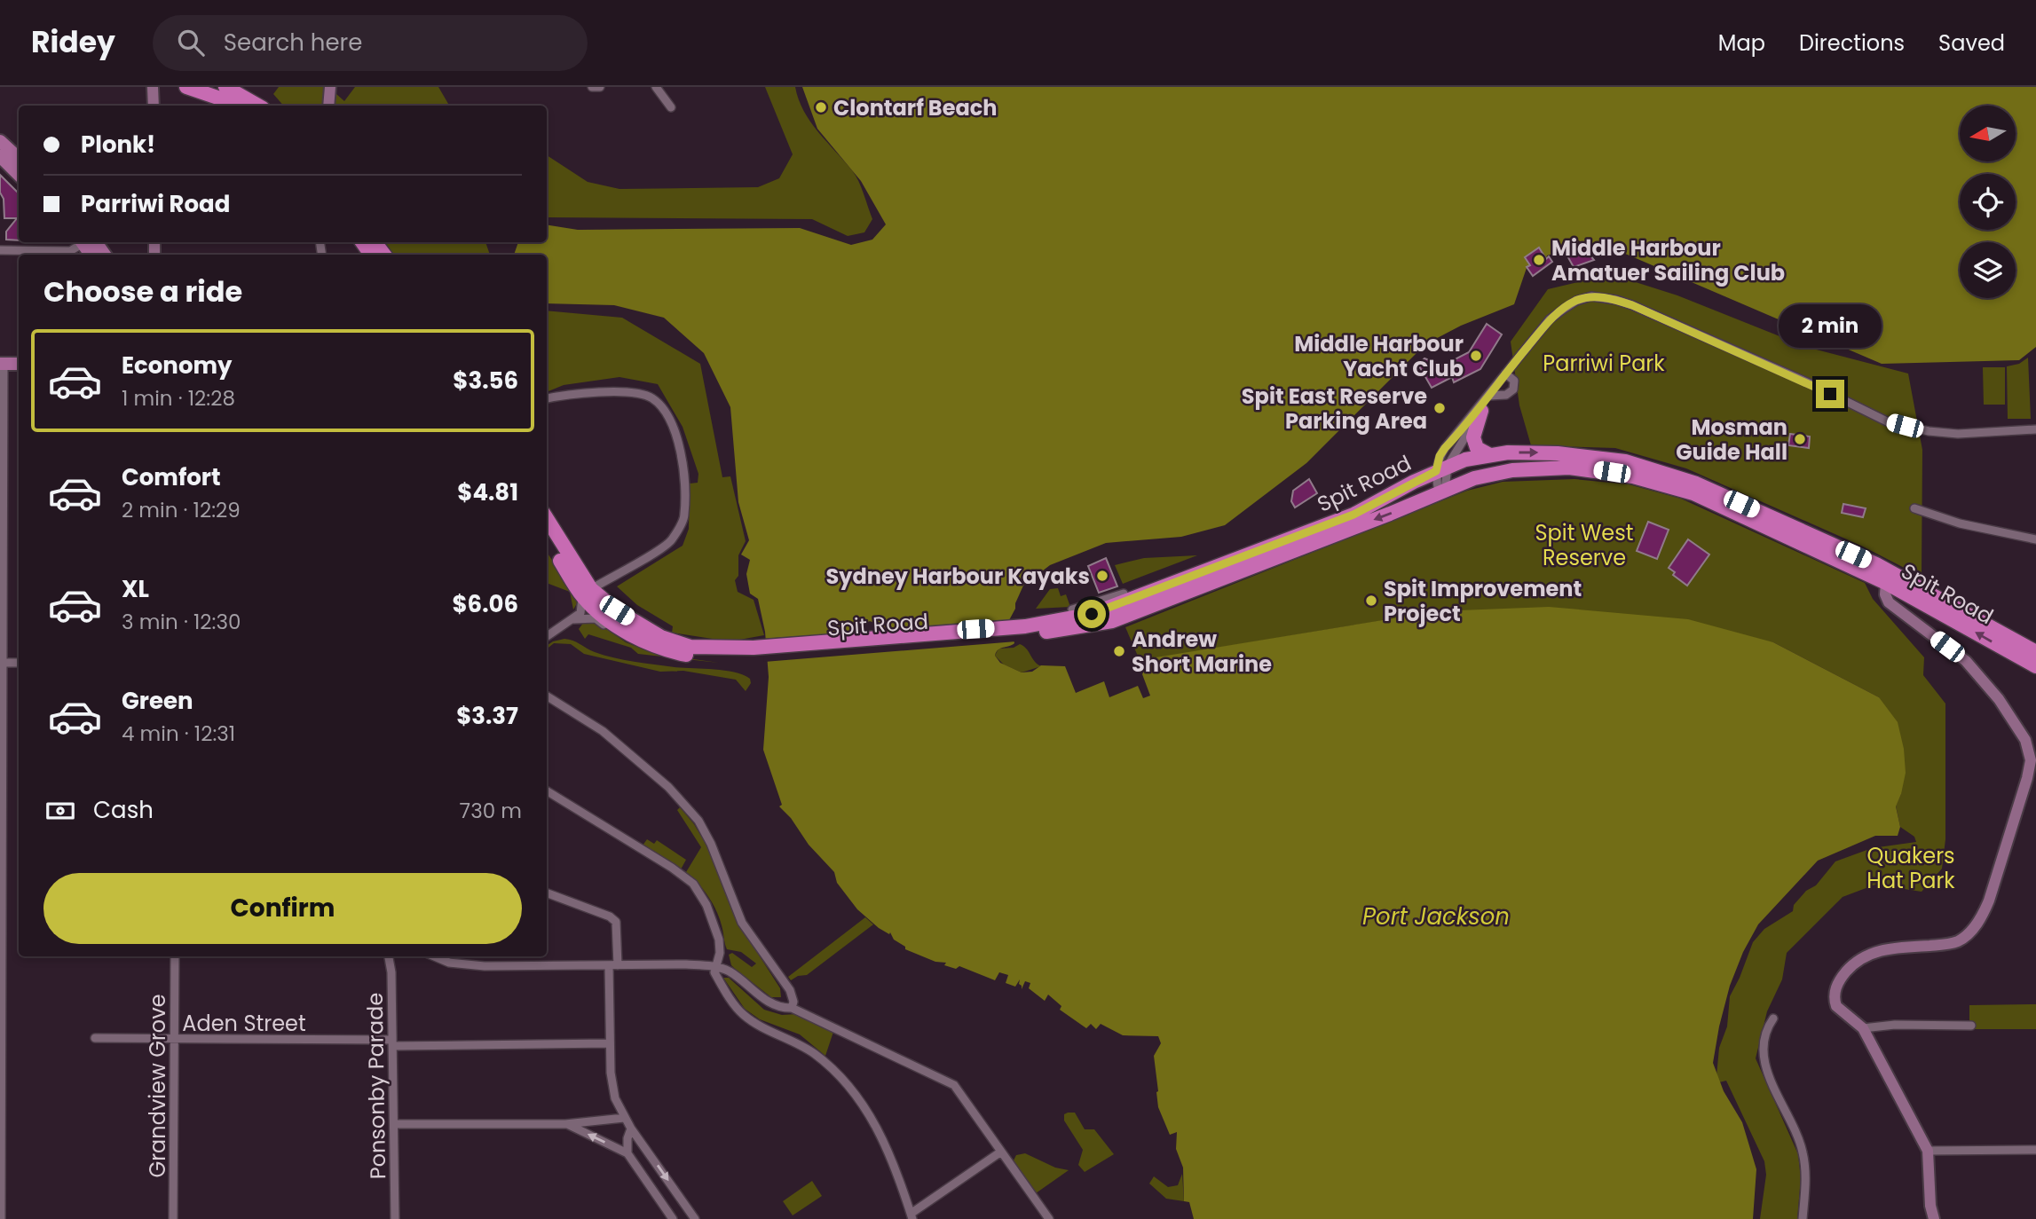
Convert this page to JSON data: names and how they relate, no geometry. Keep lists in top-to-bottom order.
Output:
{
  "streets": {
    "highway": ["Spit Road"],
    "street": ["Aden Street", "Grandview Grove", "Ponsonby Parade"]
  },
  "crossings": [
    ["Aden Street", "Grandview Grove"],
    ["Aden Street", "Ponsonby Parade"]
  ],
  "water": ["Port Jackson"],
  "parks": ["Parriwi Park", "Spit West Reserve", "Quakers Hat Park"],
  "places": [
    "Clontarf Beach",
    "Middle Harbour Amatuer Sailing Club",
    "Middle Harbour Yacht Club",
    "Spit East Reserve Parking Area",
    "Mosman Guide Hall",
    "Sydney Harbour Kayaks",
    "Spit Improvement Project",
    "Andrew Short Marine"
  ],
  "north": "left",
  "page": {
    "header": "Ridey",
    "search": "Search here",
    "nav": ["Map", "Directions", "Saved"],
    "banner": ["Plonk!", "Parriwi Road"],
    "heading": "Choose a ride",
    "bubble": "2 min",
    "list": [
      {
        "name": "Economy",
        "note": "1 min · 12:28",
        "value": "$3.56"
      },
      {
        "name": "Comfort",
        "note": "2 min · 12:29",
        "value": "$4.81"
      },
      {
        "name": "XL",
        "note": "3 min · 12:30",
        "value": "$6.06"
      },
      {
        "name": "Green",
        "note": "4 min · 12:31",
        "value": "$3.37"
      }
    ],
    "pay": ["Cash", "730 m"],
    "buttons": "Confirm"
  }
}
